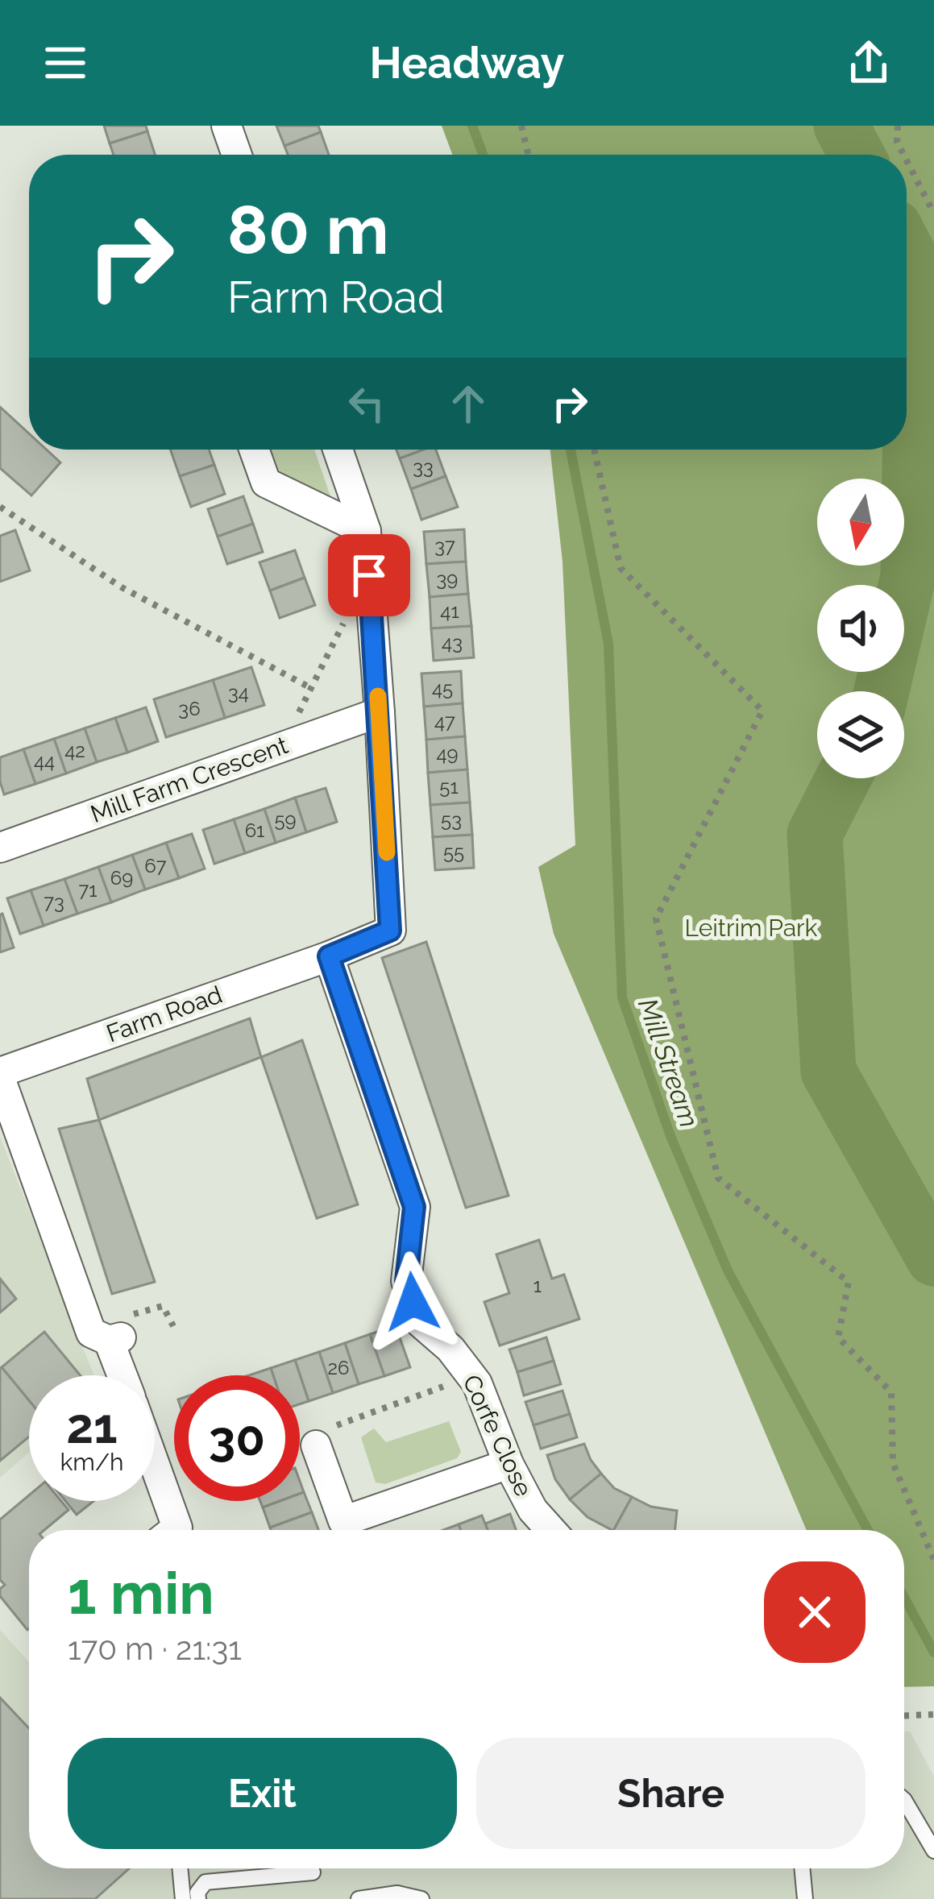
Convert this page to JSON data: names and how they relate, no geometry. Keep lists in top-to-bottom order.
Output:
{
  "streets": {
    "street": ["Mill Farm Crescent", "Farm Road", "Corfe Close"]
  },
  "crossings": [
    ["Mill Farm Crescent", "Farm Road"],
    ["Farm Road", "Corfe Close"]
  ],
  "water": ["Mill Stream"],
  "parks": ["Leitrim Park"],
  "house_numbers": [
    "33",
    "37",
    "39",
    "41",
    "43",
    "45",
    "34",
    "36",
    "47",
    "42",
    "49",
    "44",
    "51",
    "59",
    "53",
    "61",
    "55",
    "67",
    "69",
    "71",
    "73",
    "1",
    "26"
  ],
  "north": "bottom",
  "page": {
    "header": "Headway",
    "turn": ["80 m", "Farm Road"],
    "speed": "21 km/h",
    "limit": "30",
    "heading": ["1 min", "170 m · 21:31"],
    "buttons": ["Exit", "Share"]
  }
}
